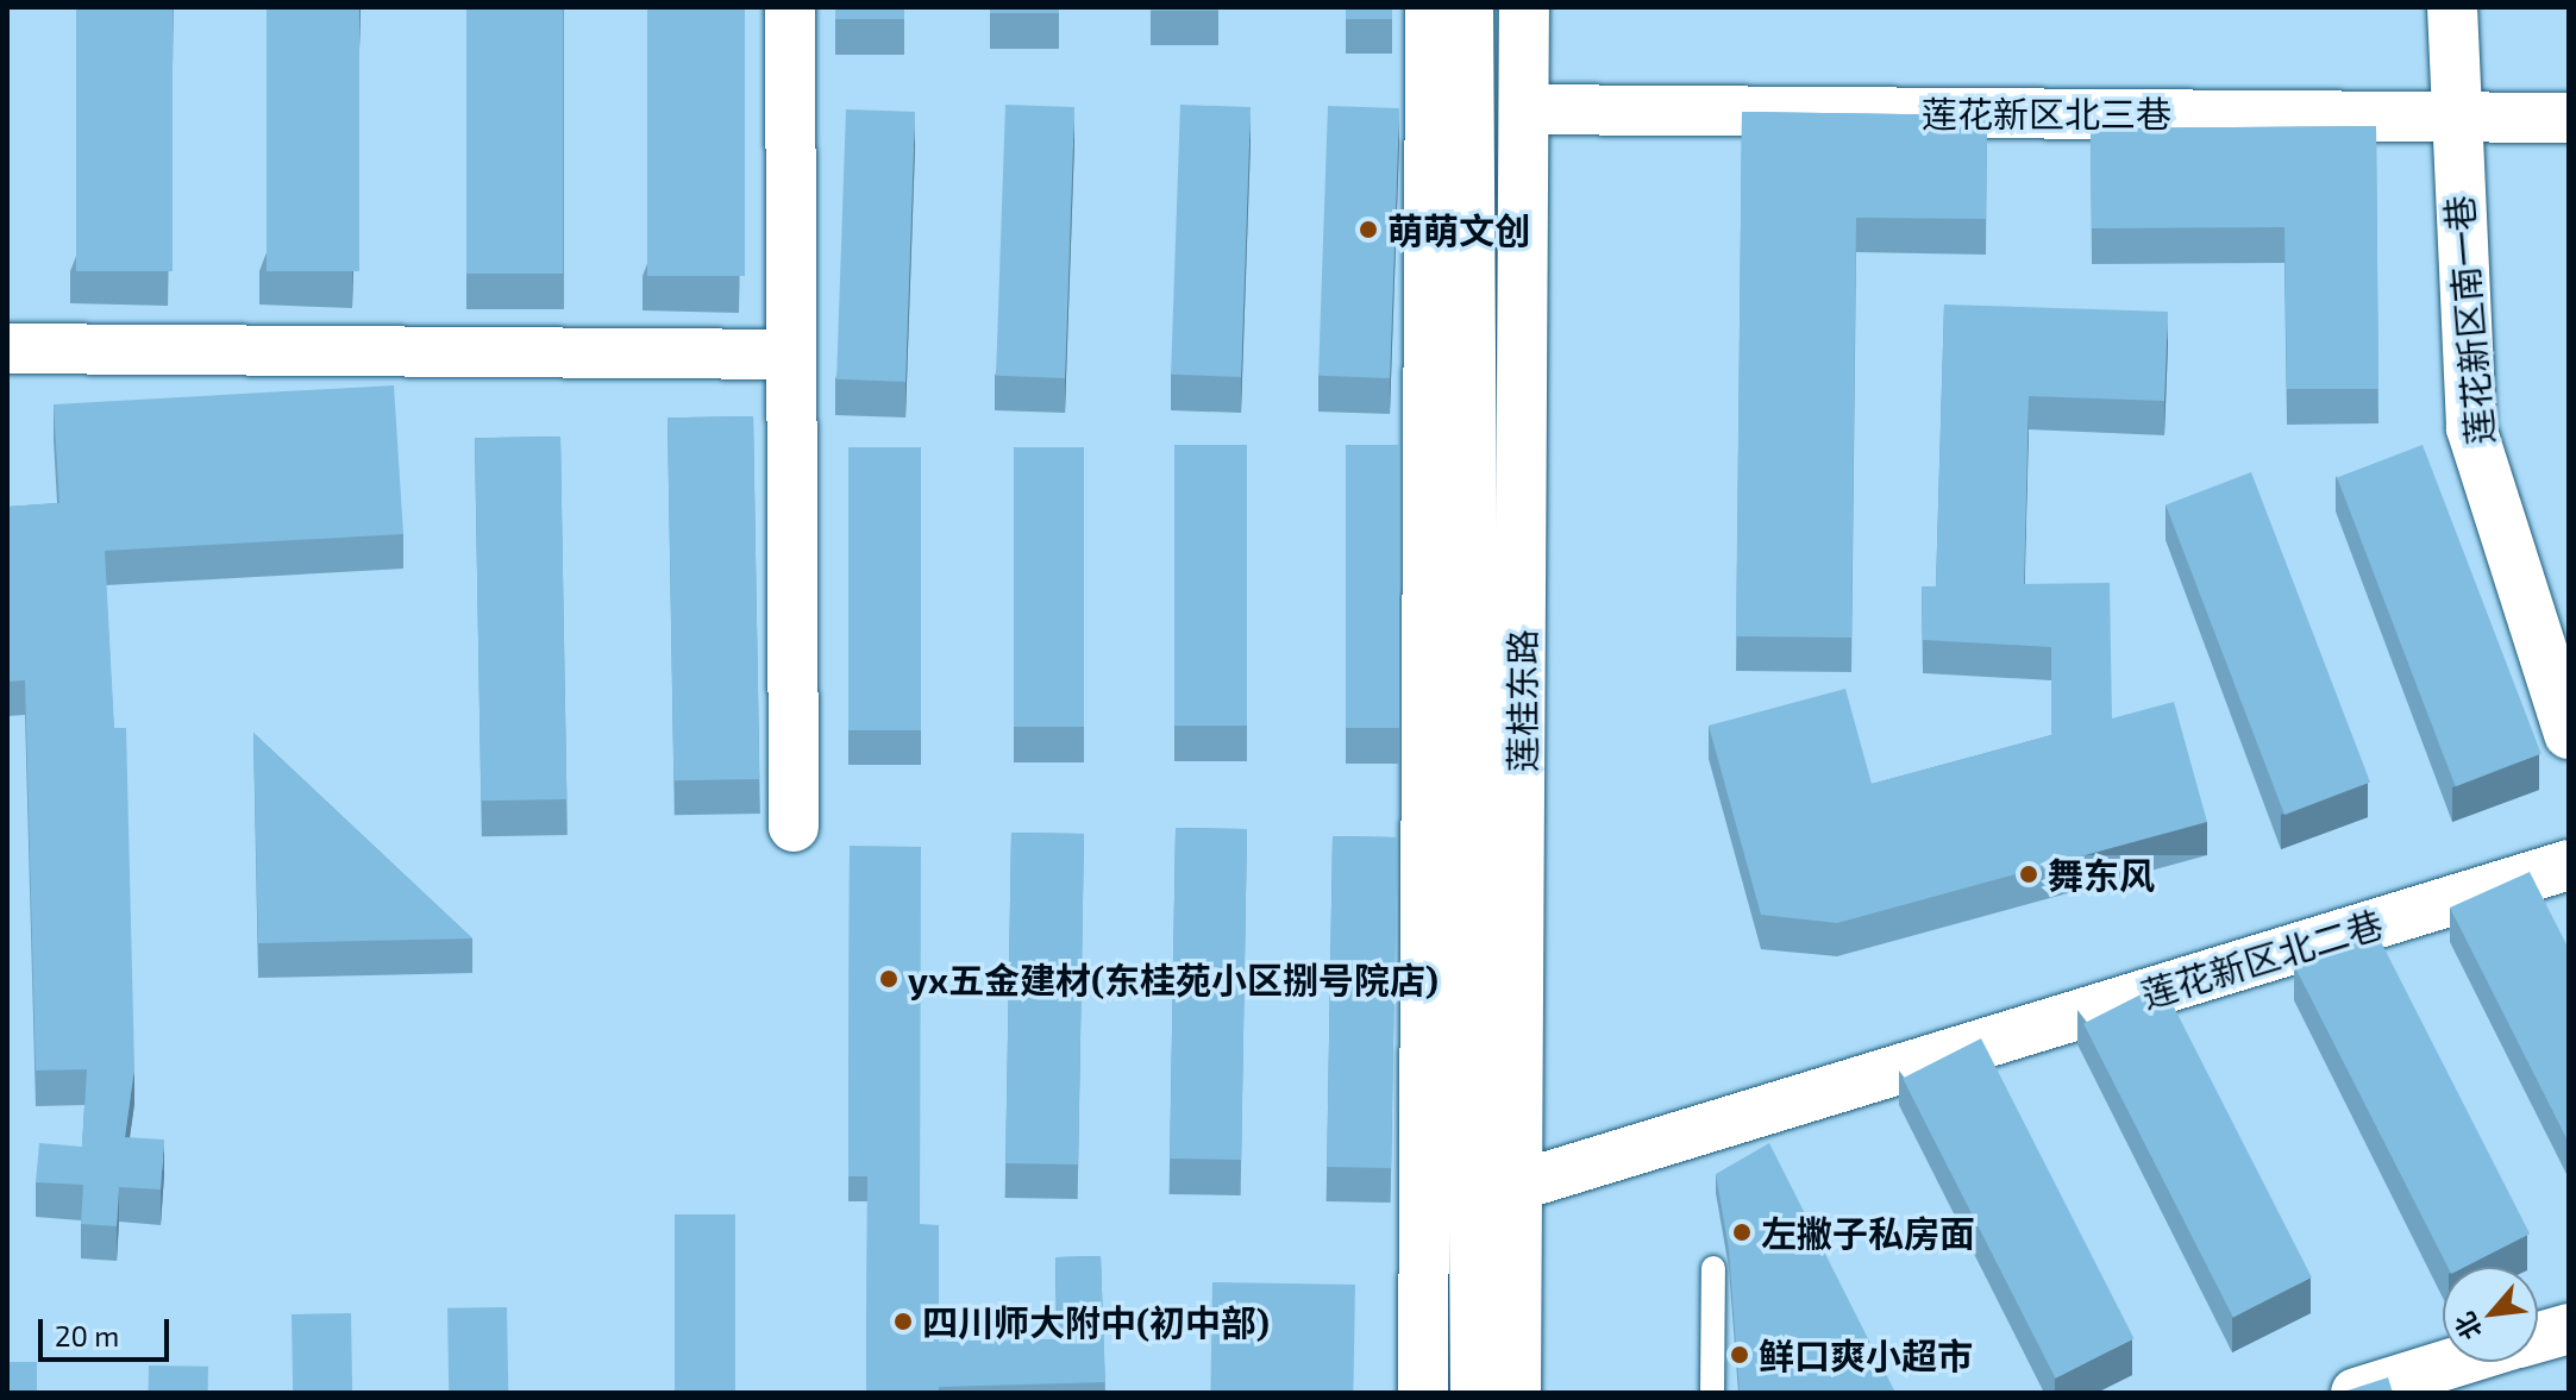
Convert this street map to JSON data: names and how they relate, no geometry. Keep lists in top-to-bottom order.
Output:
{
  "streets": {
    "street": [
      "莲花新区北三巷",
      "莲花新区南一巷",
      "莲桂东路",
      "莲花新区北二巷"
    ]
  },
  "crossings": [
    ["莲花新区北三巷", "莲花新区南一巷"],
    ["莲花新区北三巷", "莲桂东路"],
    ["莲桂东路", "莲花新区北二巷"]
  ],
  "places": [
    "萌萌文创",
    "舞东风",
    "yx五金建材(东桂苑小区捌号院店)",
    "左撇子私房面",
    "四川师大附中(初中部)",
    "鲜口爽小超市"
  ],
  "scale_bar": "20 m",
  "north": "bottom left"
}
